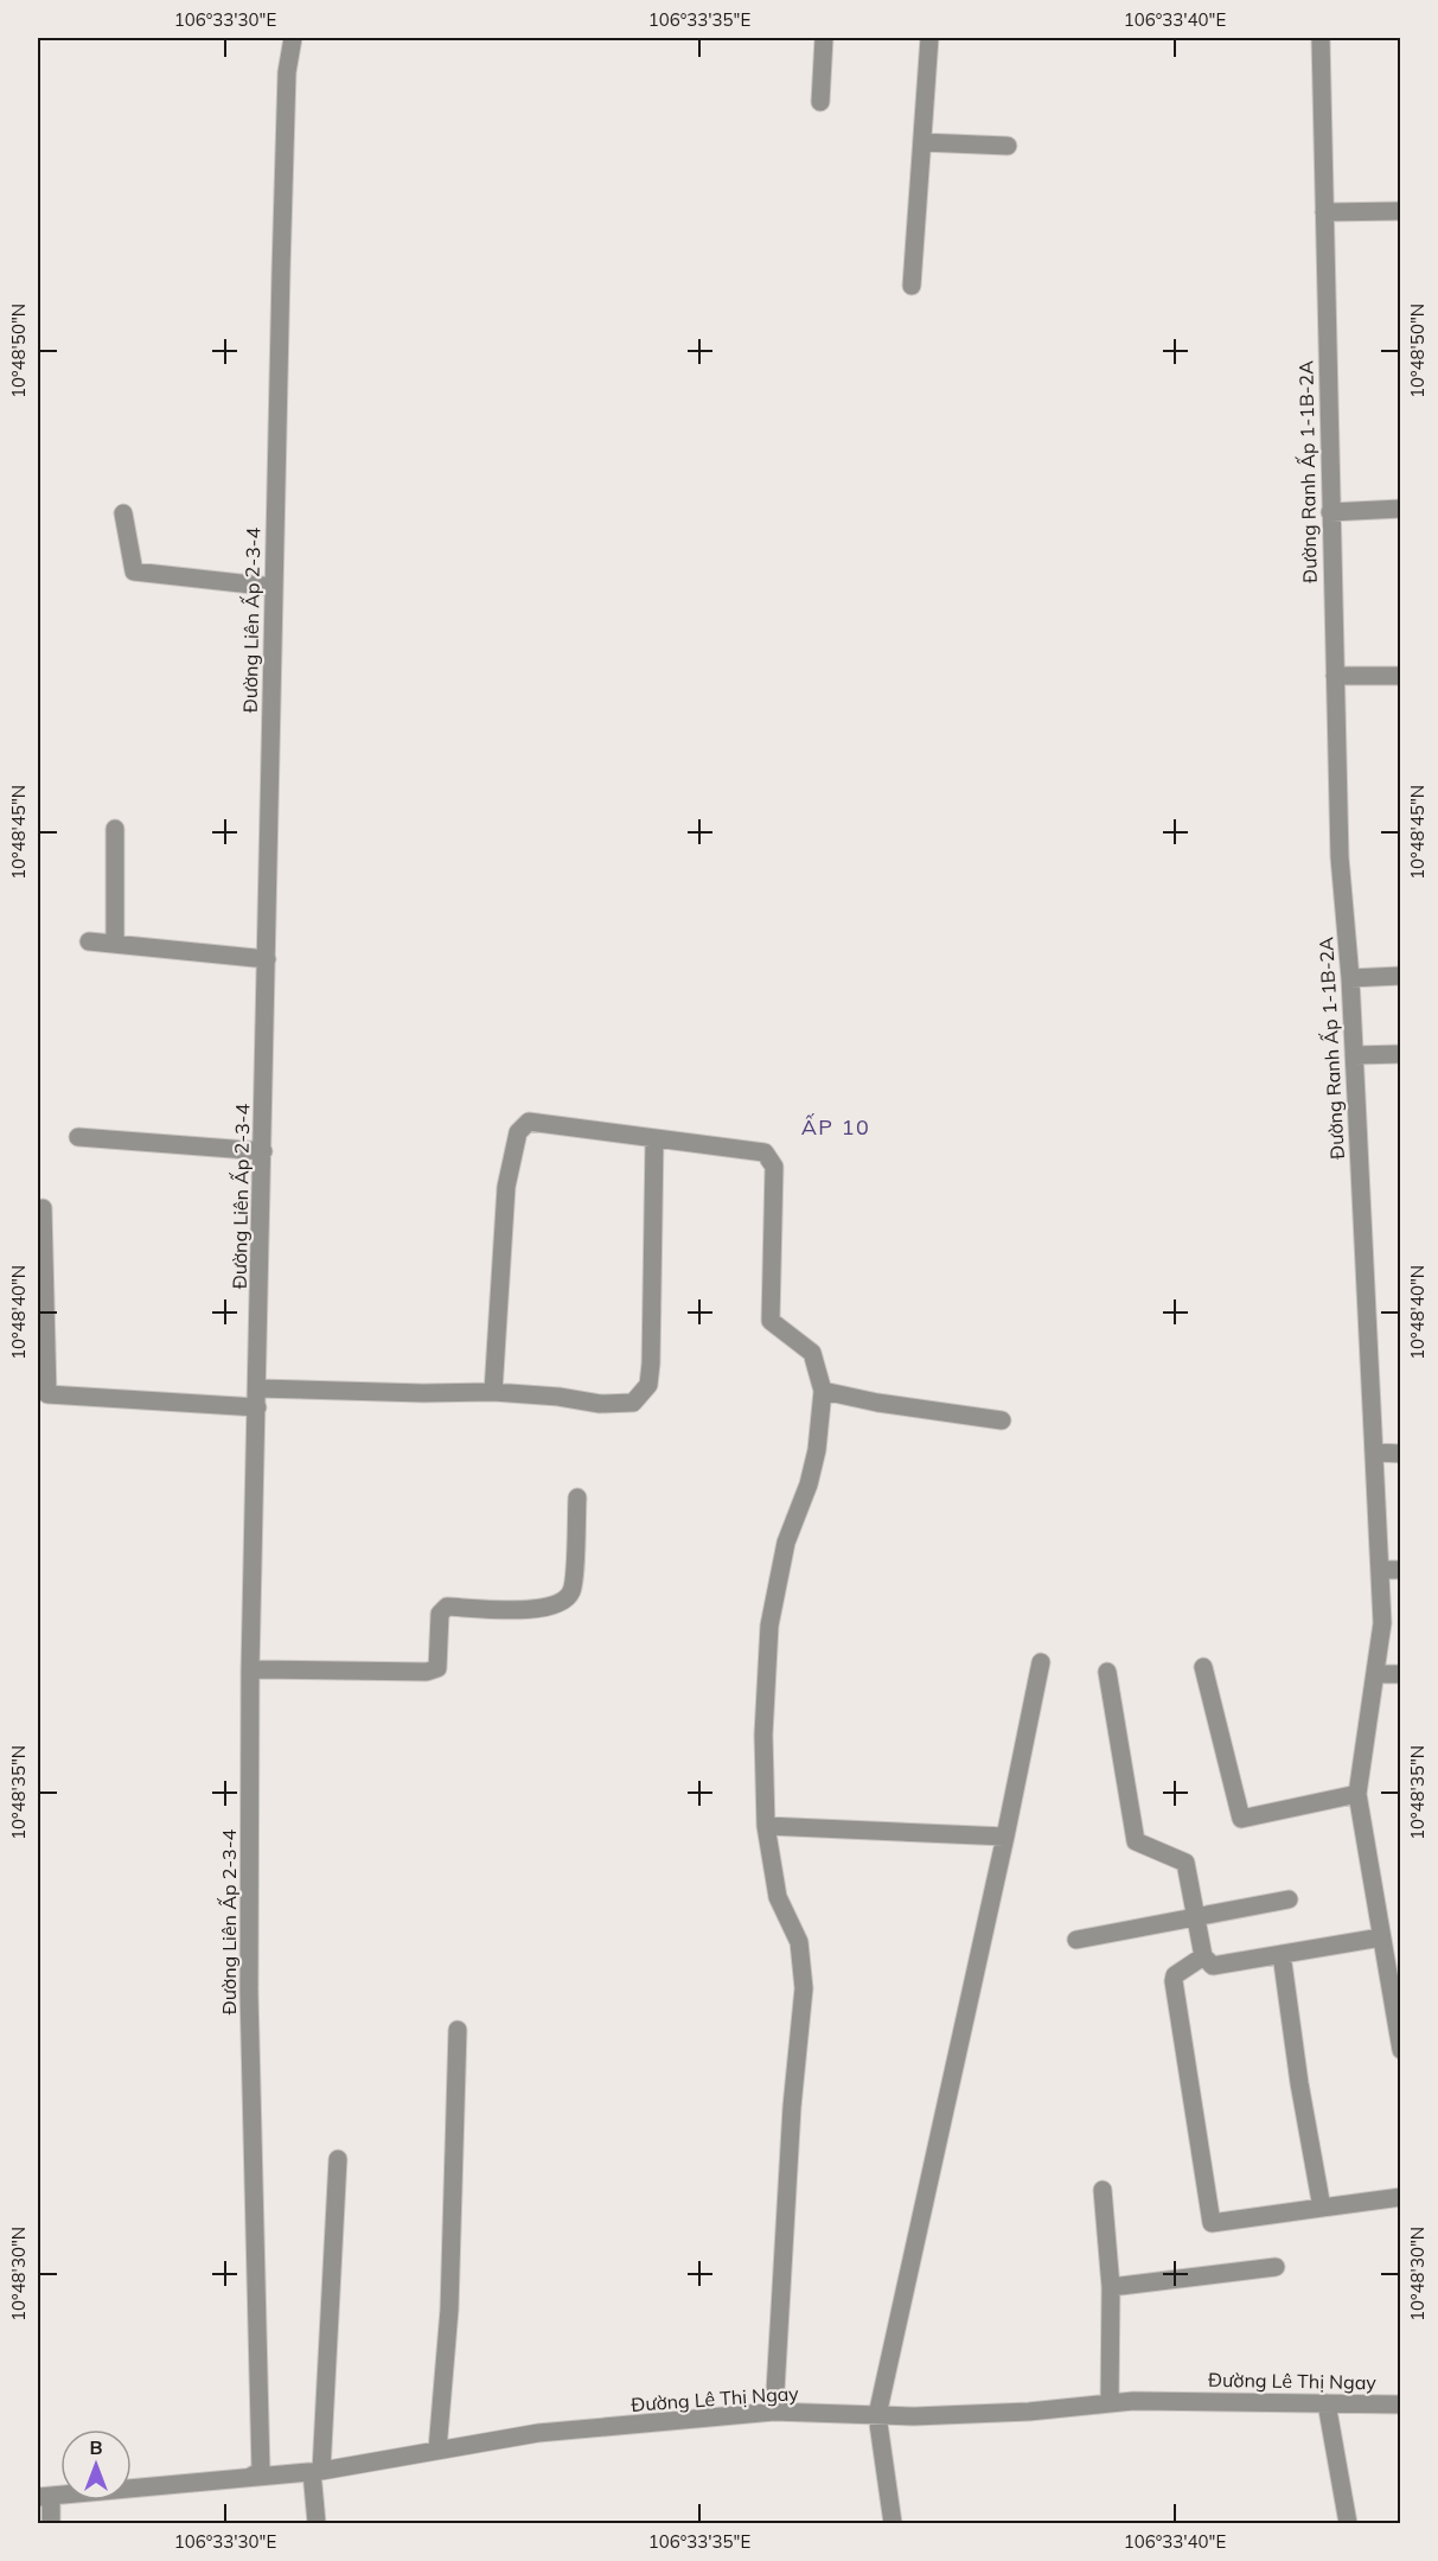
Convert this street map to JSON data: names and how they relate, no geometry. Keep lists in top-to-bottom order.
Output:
{
  "streets": {
    "street": ["Đường Ranh Ấp 1-1B-2A", "Đường Liên Ấp 2-3-4", "Đường Lê Thị Ngay"]
  },
  "crossings": [
    ["Đường Liên Ấp 2-3-4", "Đường Lê Thị Ngay"]
  ],
  "districts": ["ẤP 10"],
  "north": "top",
  "coordinates": [
    "106°33'30\"E",
    "106°33'35\"E",
    "106°33'40\"E",
    "10°48'50\"N",
    "10°48'45\"N",
    "10°48'40\"N",
    "10°48'35\"N",
    "10°48'30\"N"
  ]
}
